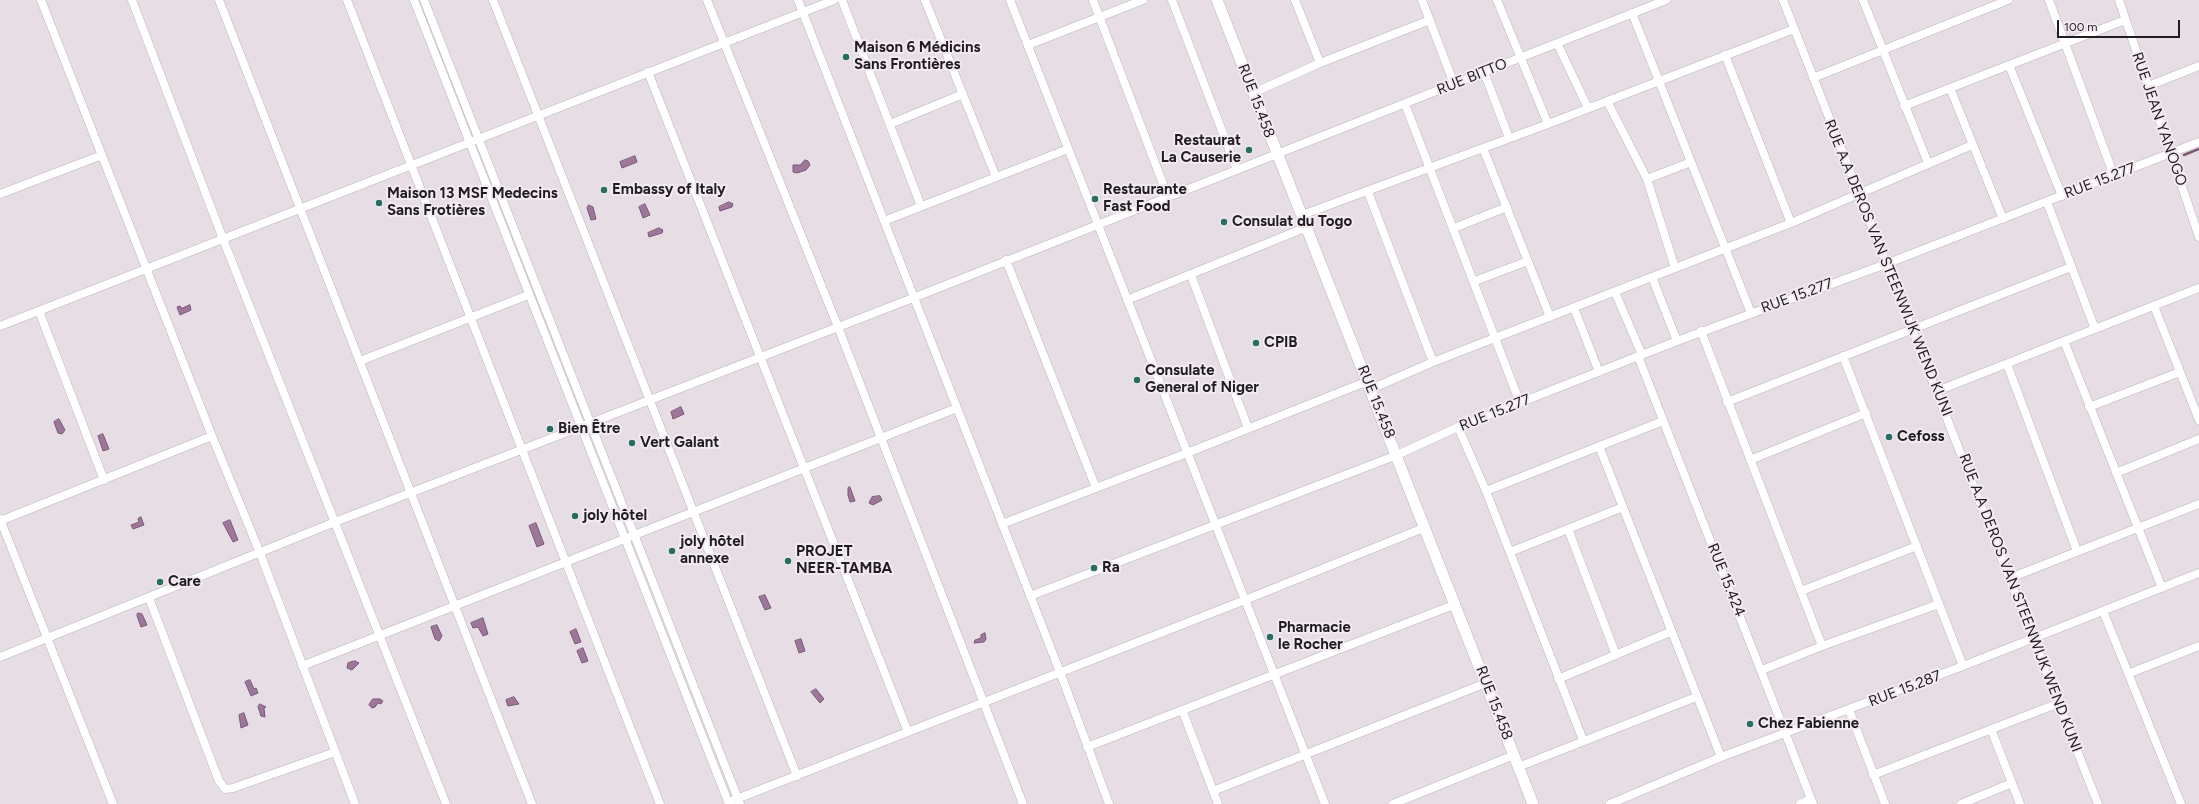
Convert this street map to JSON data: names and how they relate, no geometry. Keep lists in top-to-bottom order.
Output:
{
  "streets": {
    "main road": ["RUE 15.458"],
    "street": [
      "RUE BITTO",
      "RUE JEAN YANOGO",
      "RUE 15.277",
      "RUE A.A DEROS VAN STEENWIJK WEND KUNI",
      "RUE 15.424",
      "RUE 15.287"
    ]
  },
  "crossings": [
    ["RUE BITTO", "RUE 15.458"],
    ["RUE 15.458", "RUE 15.277"],
    ["RUE JEAN YANOGO", "RUE 15.277"],
    ["RUE 15.277", "RUE A.A DEROS VAN STEENWIJK WEND KUNI"],
    ["RUE 15.277", "RUE 15.424"],
    ["RUE A.A DEROS VAN STEENWIJK WEND KUNI", "RUE 15.287"],
    ["RUE 15.424", "RUE 15.287"]
  ],
  "places": [
    "Maison 6 Médicins Sans Frontières",
    "Restaurat La Causerie",
    "Embassy of Italy",
    "Restaurante Fast Food",
    "Maison 13 MSF Medecins Sans Frotières",
    "Consulat du Togo",
    "CPIB",
    "Consulate General of Niger",
    "Bien Être",
    "Cefoss",
    "Vert Galant",
    "joly hôtel",
    "joly hôtel annexe",
    "PROJET NEER-TAMBA",
    "Ra",
    "Care",
    "Pharmacie le Rocher",
    "Chez Fabienne"
  ],
  "scale_bar": "100 m"
}
